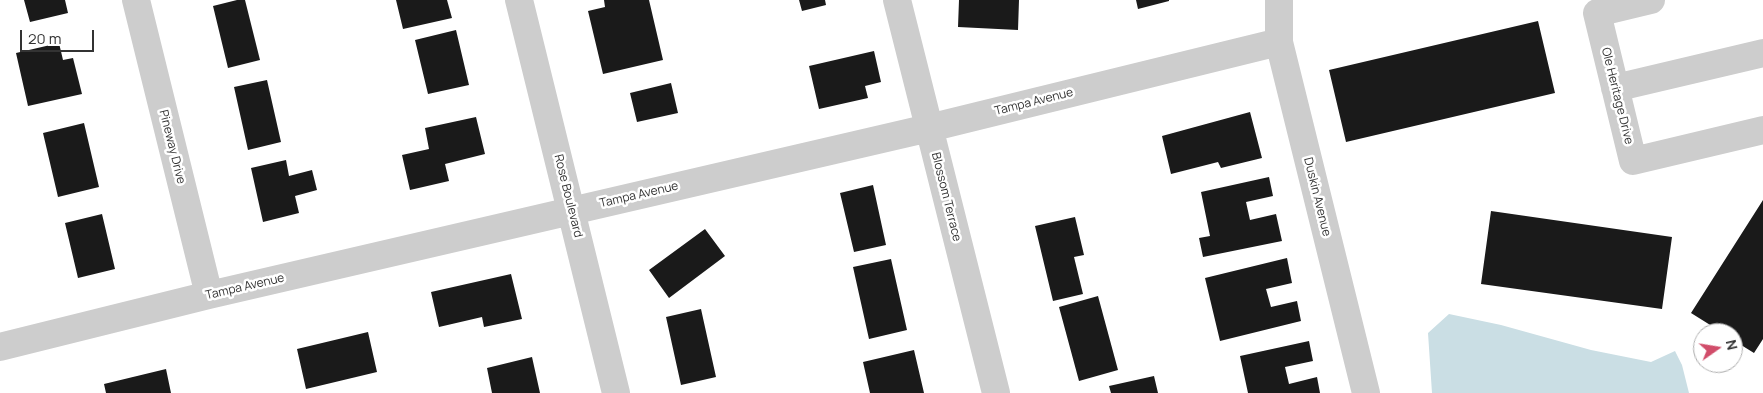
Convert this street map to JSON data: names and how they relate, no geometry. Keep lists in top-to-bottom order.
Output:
{
  "streets": {
    "street": [
      "Ole Heritage Drive",
      "Tampa Avenue",
      "Pineway Drive",
      "Rose Boulevard",
      "Blossom Terrace",
      "Duskin Avenue"
    ]
  },
  "crossings": [
    ["Tampa Avenue", "Pineway Drive"],
    ["Tampa Avenue", "Rose Boulevard"],
    ["Tampa Avenue", "Blossom Terrace"],
    ["Tampa Avenue", "Duskin Avenue"]
  ],
  "scale_bar": "20 m",
  "north": "right"
}
